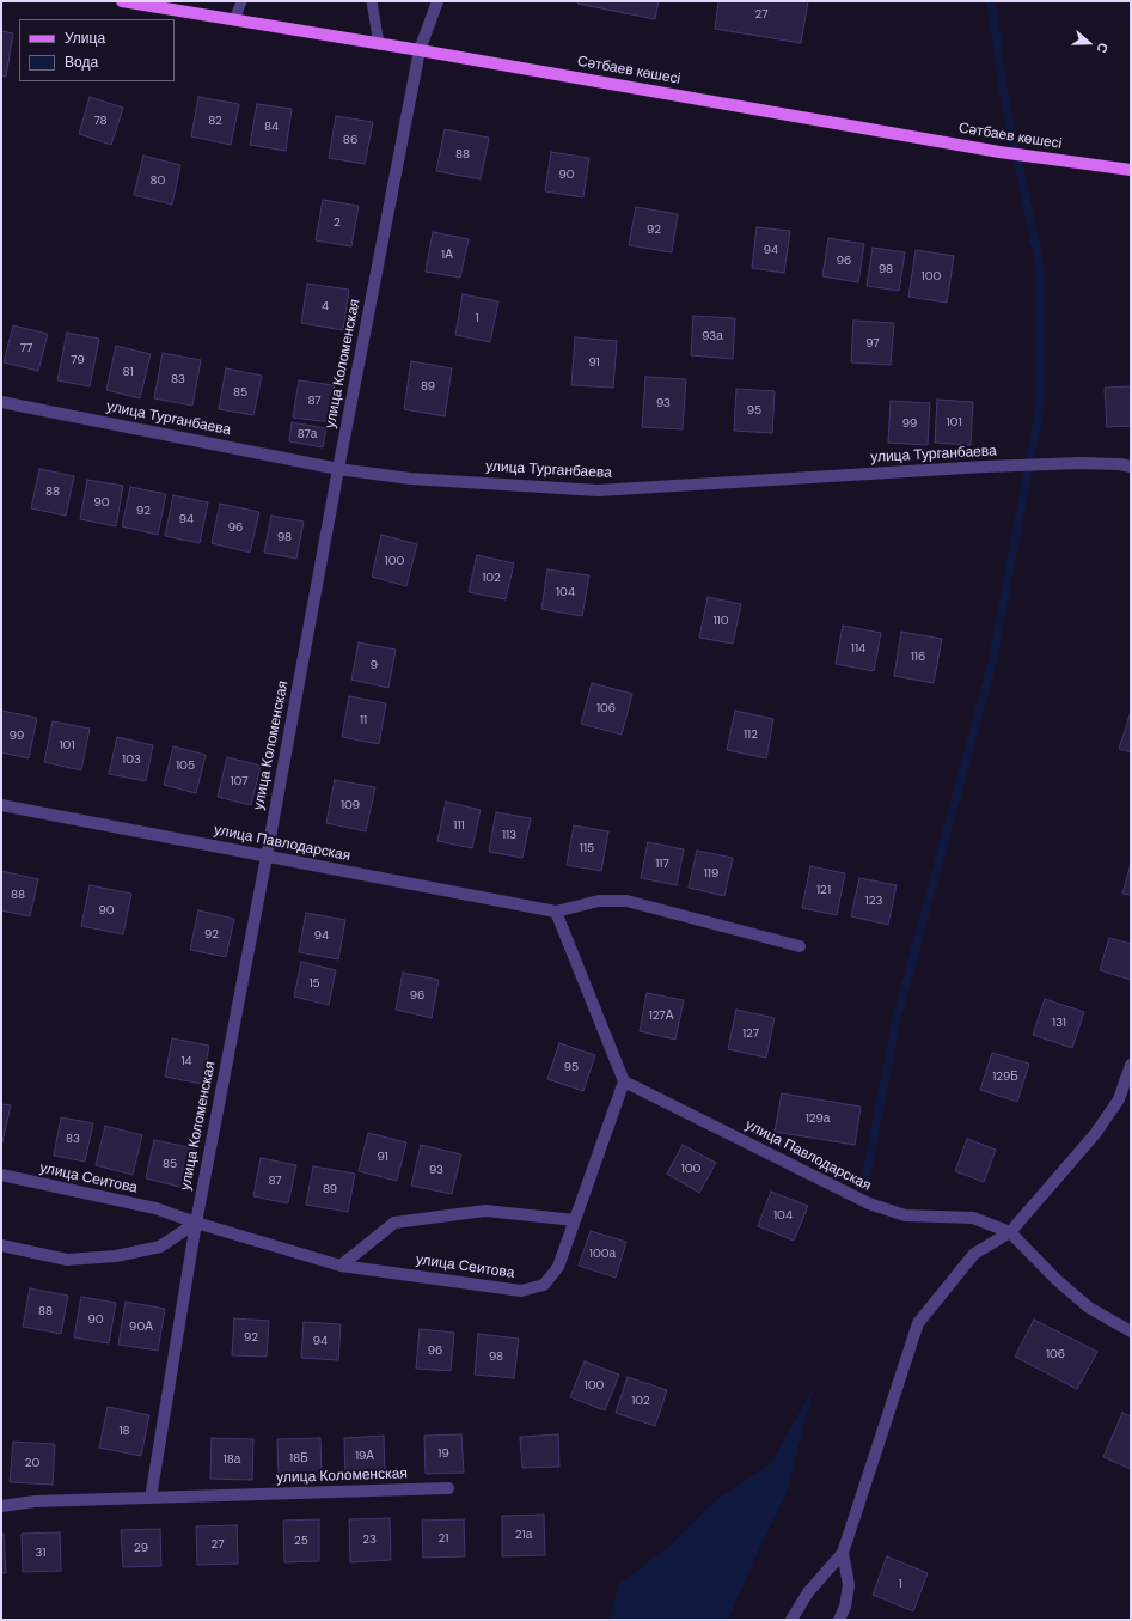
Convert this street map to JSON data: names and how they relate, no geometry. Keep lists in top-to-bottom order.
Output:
{
  "streets": {
    "main road": ["Сәтбаев көшесі"],
    "street": [
      "улица Коломенская",
      "улица Турганбаева",
      "улица Павлодарская",
      "улица Сеитова"
    ]
  },
  "crossings": [
    ["Сәтбаев көшесі", "улица Коломенская"],
    ["улица Коломенская", "улица Турганбаева"],
    ["улица Коломенская", "улица Павлодарская"],
    ["улица Коломенская", "улица Сеитова"],
    ["улица Павлодарская", "улица Сеитова"]
  ],
  "house_numbers": [
    "27",
    "78",
    "82",
    "84",
    "86",
    "88",
    "90",
    "80",
    "2",
    "92",
    "94",
    "1А",
    "96",
    "98",
    "100",
    "4",
    "1",
    "93а",
    "97",
    "77",
    "79",
    "91",
    "81",
    "83",
    "89",
    "85",
    "87",
    "93",
    "95",
    "101",
    "99",
    "87а",
    "88",
    "90",
    "92",
    "94",
    "96",
    "98",
    "100",
    "102",
    "104",
    "110",
    "114",
    "116",
    "9",
    "106",
    "11",
    "112",
    "99",
    "101",
    "103",
    "105",
    "107",
    "109",
    "111",
    "113",
    "115",
    "117",
    "119",
    "121",
    "88",
    "123",
    "90",
    "92",
    "94",
    "15",
    "96",
    "127А",
    "131",
    "127",
    "14",
    "95",
    "129Б",
    "129а",
    "83",
    "91",
    "85",
    "100",
    "93",
    "87",
    "89",
    "104",
    "100а",
    "88",
    "90",
    "90А",
    "92",
    "94",
    "96",
    "106",
    "98",
    "100",
    "102",
    "18",
    "19",
    "19А",
    "18Б",
    "18а",
    "20",
    "21а",
    "21",
    "23",
    "25",
    "27",
    "29",
    "31",
    "1"
  ],
  "legend": ["Улица", "Вода"],
  "north": "right"
}
